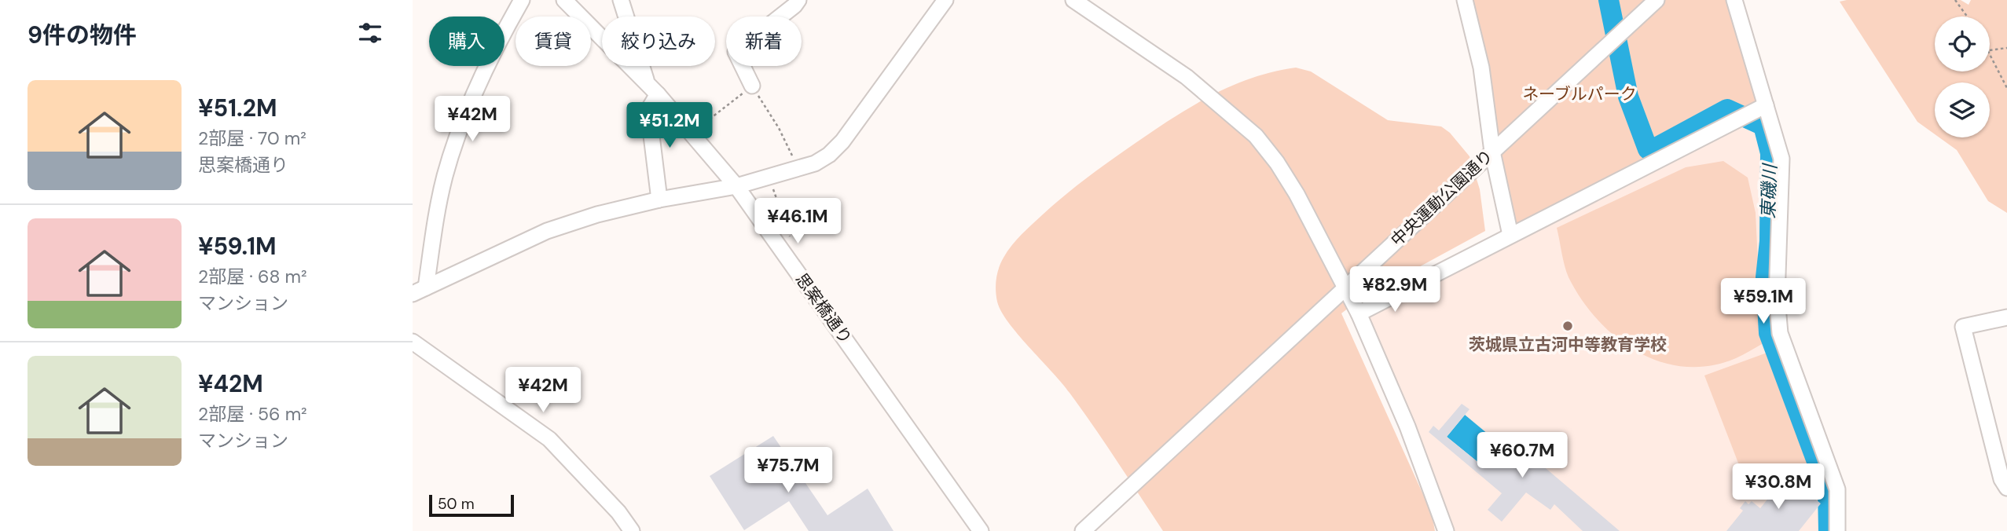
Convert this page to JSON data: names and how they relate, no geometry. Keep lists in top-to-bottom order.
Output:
{
  "streets": {
    "street": ["中央運動公園通り", "思案橋通り"]
  },
  "water": ["東磯川"],
  "parks": ["ネーブルパーク"],
  "places": ["茨城県立古河中等教育学校"],
  "scale_bar": "50 m",
  "page": {
    "heading": "9件の物件",
    "chip": [
      "購入",
      "賃貸",
      "絞り込み",
      "新着"
    ],
    "list": [
      {
        "name": "¥51.2M",
        "note": "2部屋 · 70 m² · 思案橋通り"
      },
      {
        "name": "¥59.1M",
        "note": "2部屋 · 68 m² · マンション"
      },
      {
        "name": "¥42M",
        "note": "2部屋 · 56 m² · マンション"
      }
    ],
    "price": [
      "¥42M",
      "¥51.2M",
      "¥46.1M",
      "¥82.9M",
      "¥59.1M",
      "¥42M",
      "¥60.7M",
      "¥75.7M",
      "¥30.8M"
    ],
    "scale": "50 m"
  }
}
